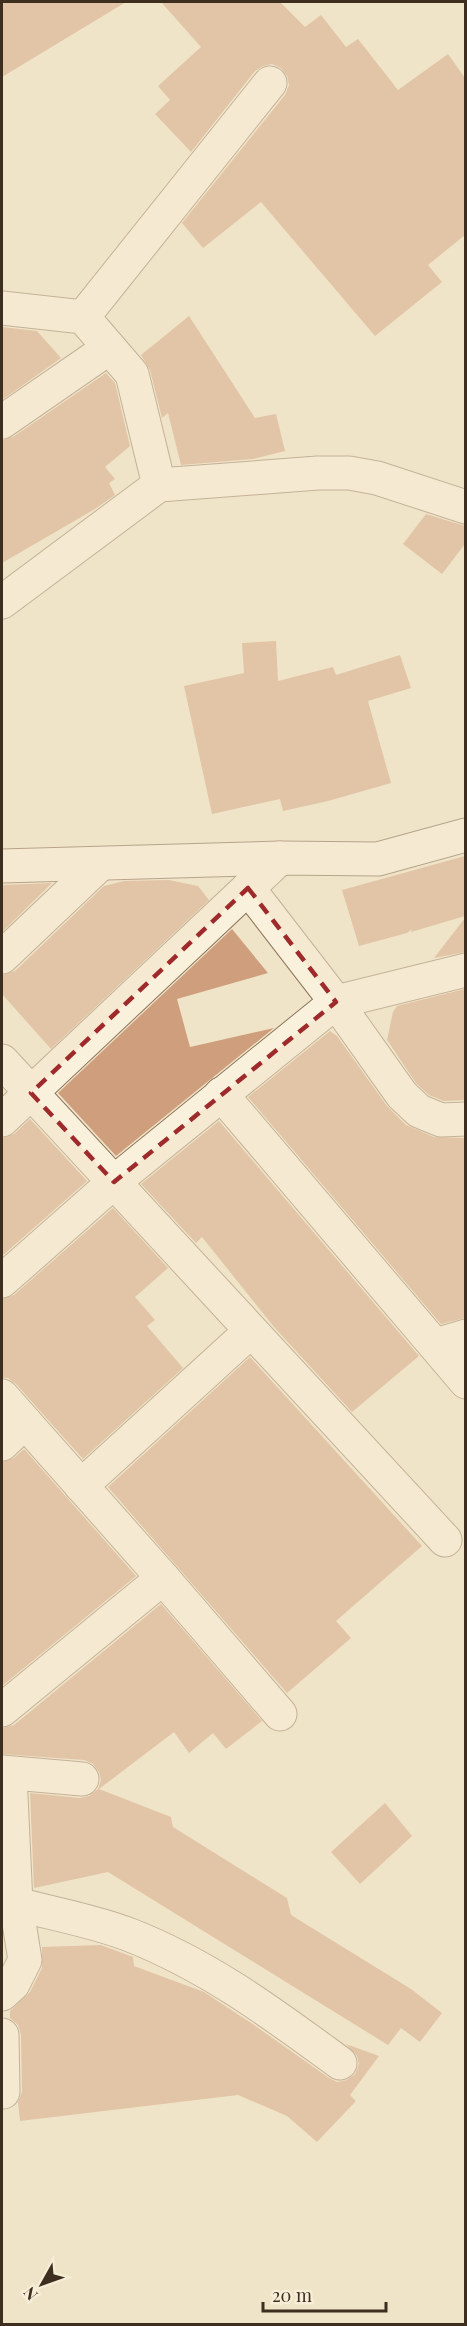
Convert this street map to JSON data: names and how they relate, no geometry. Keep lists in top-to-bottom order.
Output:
{
  "scale_bar": "20 m",
  "north": "bottom left"
}
